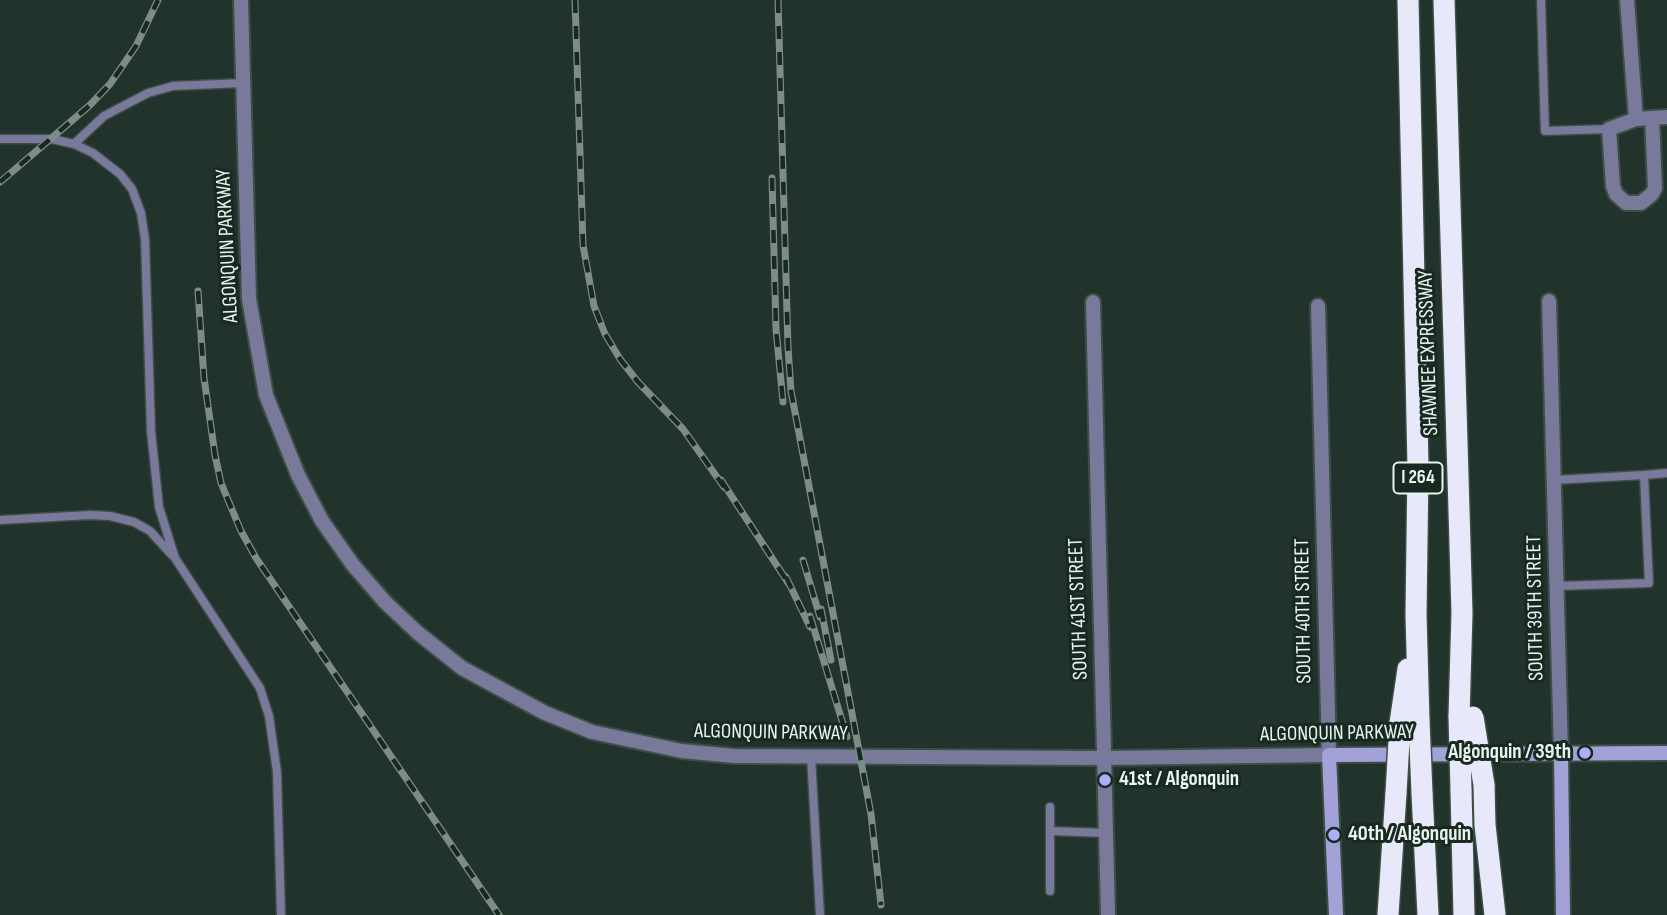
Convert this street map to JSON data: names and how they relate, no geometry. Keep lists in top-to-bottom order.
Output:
{
  "streets": {
    "highway": ["SHAWNEE EXPRESSWAY", "I 264"],
    "main road": ["ALGONQUIN PARKWAY", "SOUTH 39TH STREET", "SOUTH 40TH STREET"],
    "street": ["SOUTH 41ST STREET"]
  },
  "crossings": [
    ["ALGONQUIN PARKWAY", "SOUTH 39TH STREET"],
    ["ALGONQUIN PARKWAY", "SOUTH 41ST STREET"],
    ["ALGONQUIN PARKWAY", "SOUTH 40TH STREET"]
  ],
  "places": ["Algonquin / 39th", "41st / Algonquin", "40th / Algonquin"]
}
